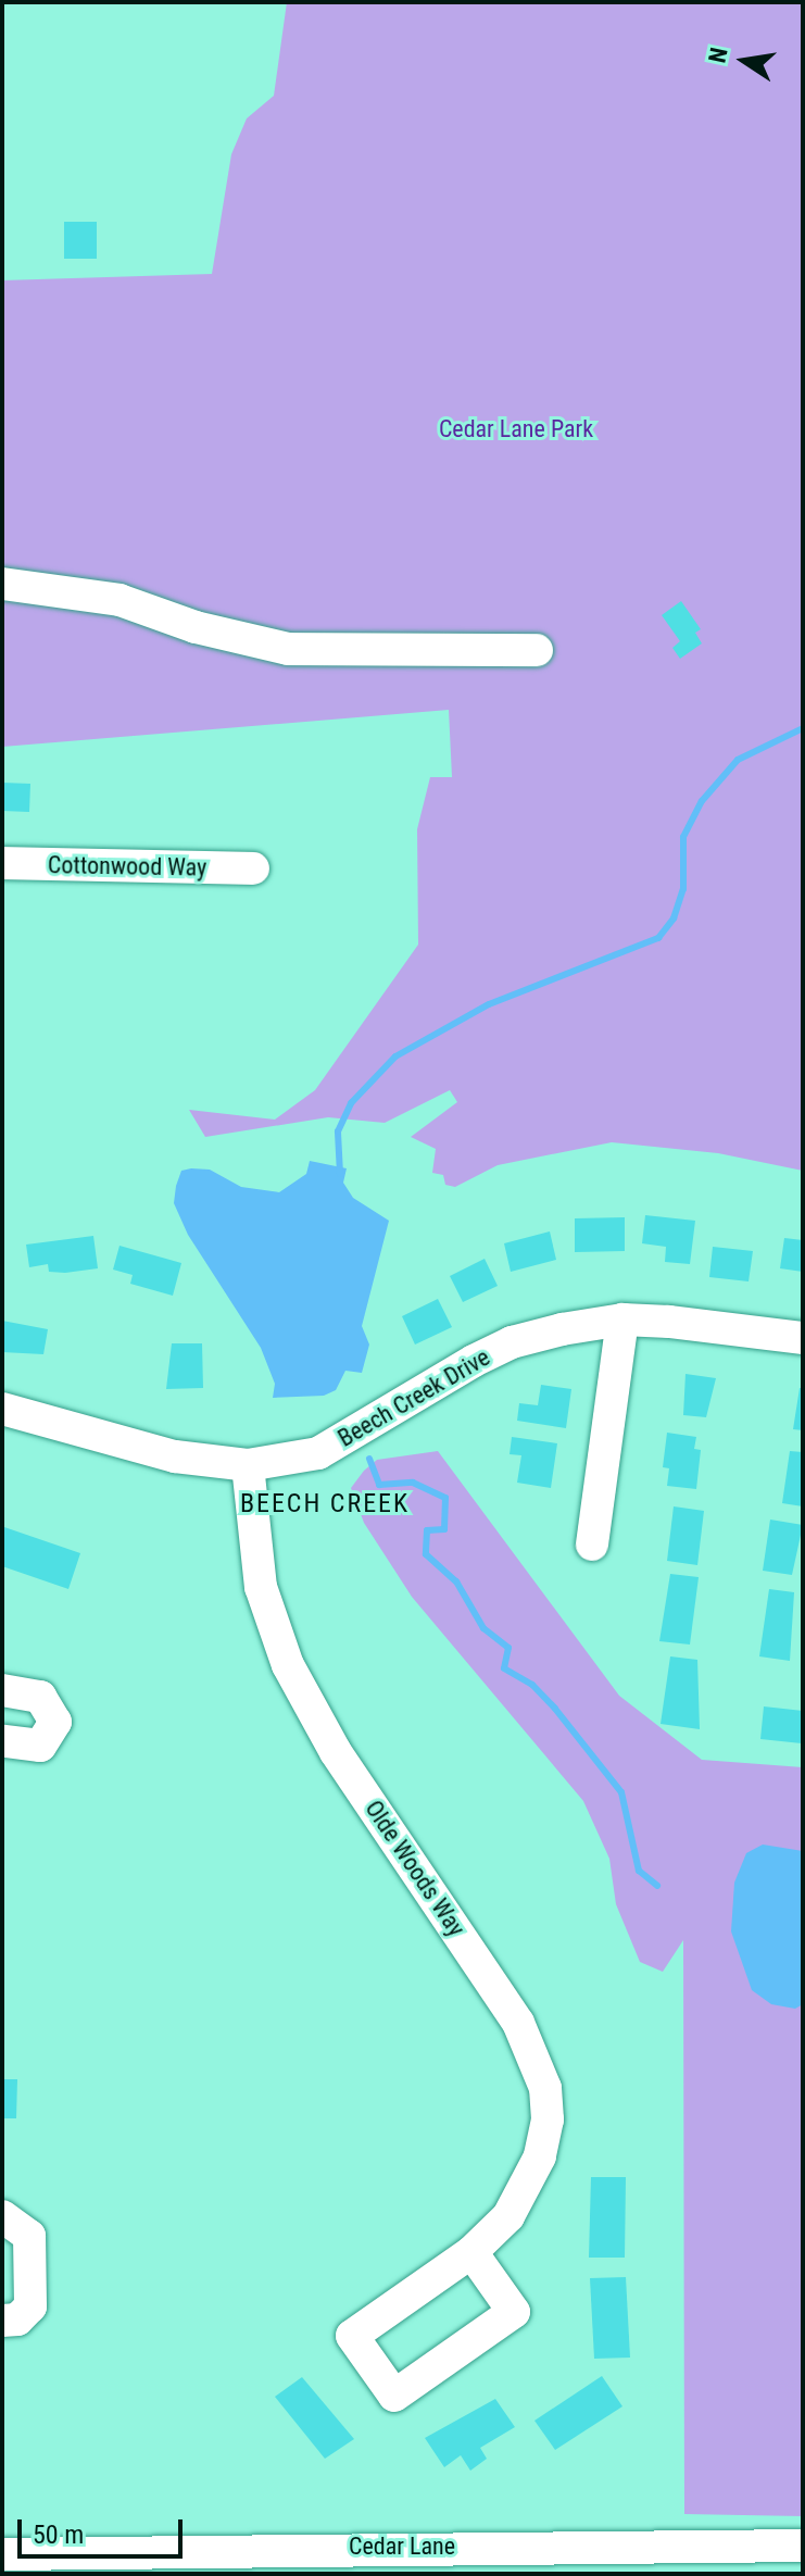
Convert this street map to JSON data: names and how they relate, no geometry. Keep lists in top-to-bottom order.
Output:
{
  "streets": {
    "street": [
      "Cottonwood Way",
      "Beech Creek Drive",
      "Olde Woods Way",
      "Cedar Lane"
    ]
  },
  "crossings": [
    ["Beech Creek Drive", "Olde Woods Way"]
  ],
  "districts": ["BEECH CREEK"],
  "parks": ["Cedar Lane Park"],
  "scale_bar": "50 m",
  "north": "left"
}
